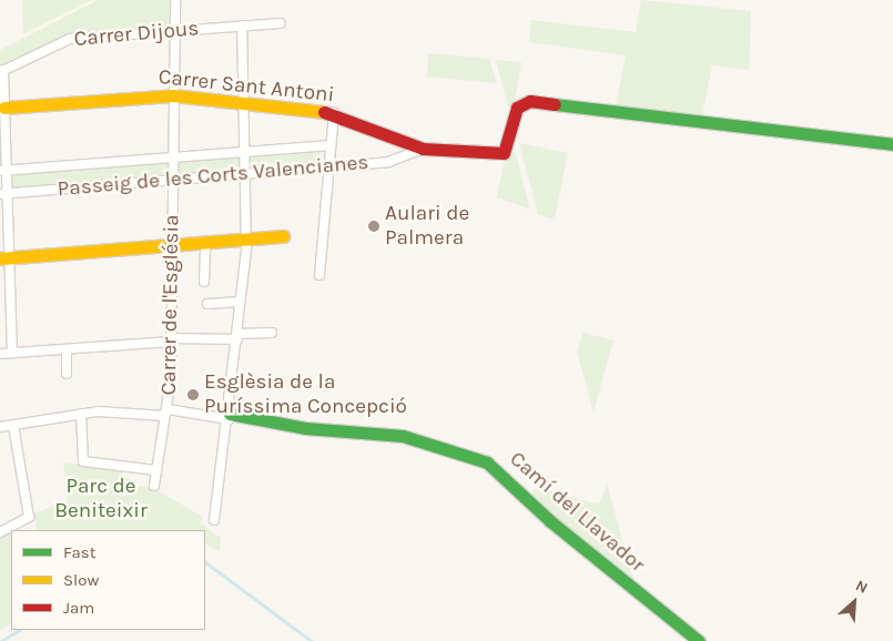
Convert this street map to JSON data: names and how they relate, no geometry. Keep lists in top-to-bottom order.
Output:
{
  "streets": {
    "street": [
      "Carrer Dijous",
      "Carrer Sant Antoni",
      "Passeig de les Corts Valencianes",
      "Carrer de l'Església",
      "Camí del Llavador"
    ]
  },
  "crossings": [
    ["Carrer Dijous", "Carrer de l'Església"],
    ["Carrer Sant Antoni", "Passeig de les Corts Valencianes"],
    ["Carrer Sant Antoni", "Carrer de l'Església"],
    ["Passeig de les Corts Valencianes", "Carrer de l'Església"]
  ],
  "parks": ["Parc de Beniteixir"],
  "places": ["Aulari de Palmera", "Esglèsia de la Puríssima Concepció"],
  "legend": ["Fast", "Slow", "Jam"],
  "north": "top right"
}
